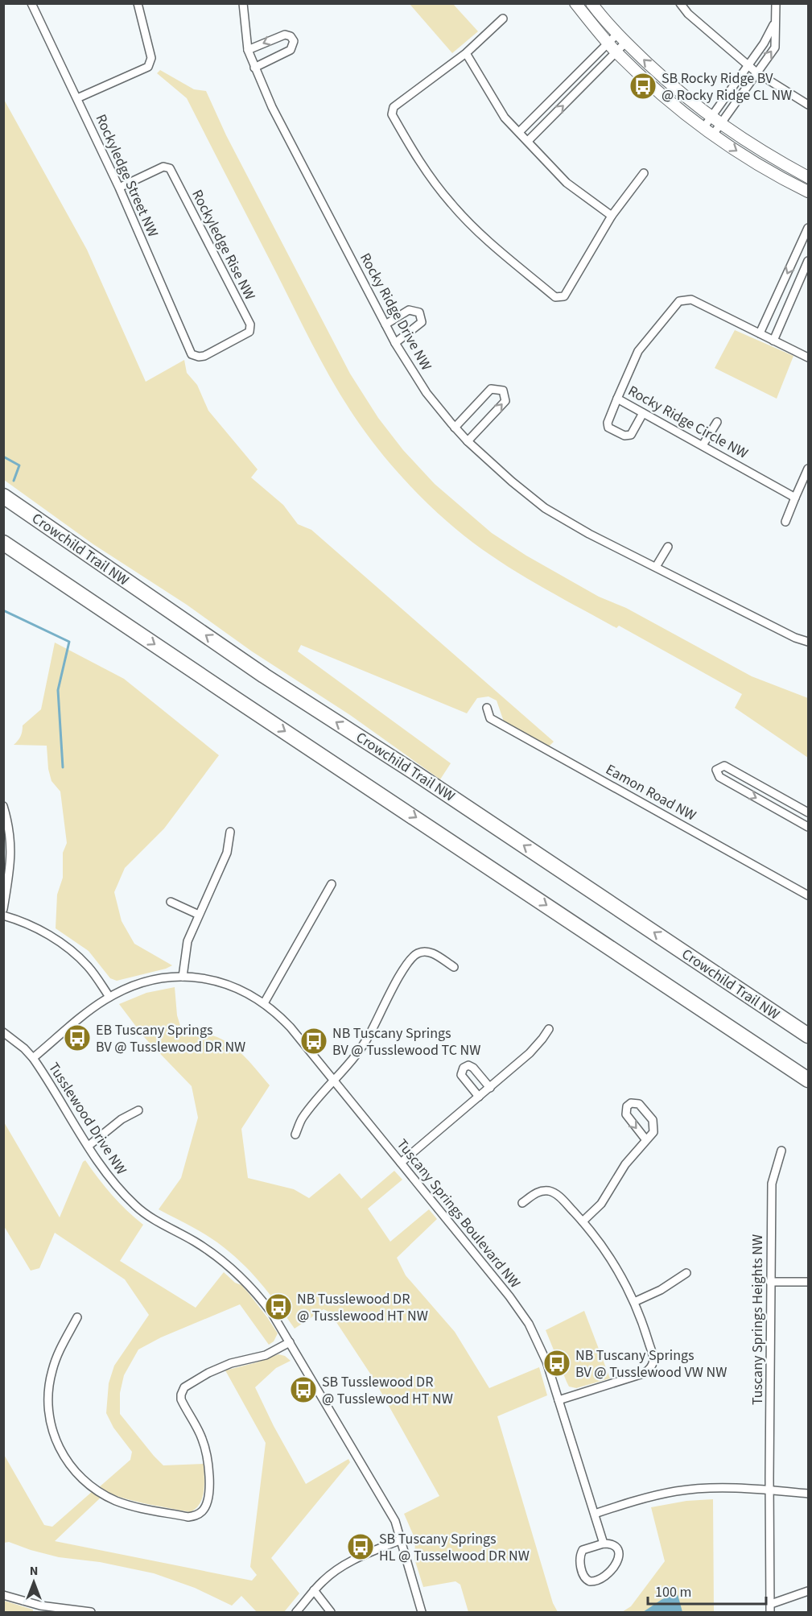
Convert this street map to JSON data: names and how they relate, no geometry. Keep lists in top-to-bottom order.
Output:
{
  "streets": {
    "highway": ["Crowchild Trail NW"],
    "street": [
      "Rockyledge Street NW",
      "Rockyledge Rise NW",
      "Rocky Ridge Drive NW",
      "Rocky Ridge Circle NW",
      "Eamon Road NW",
      "Tusslewood Drive NW",
      "Tuscany Springs Boulevard NW",
      "Tuscany Springs Heights NW"
    ]
  },
  "crossings": [
    ["Rockyledge Street NW", "Rockyledge Rise NW"],
    ["Tusslewood Drive NW", "Tuscany Springs Boulevard NW"]
  ],
  "places": {
    "bus stop": [
      "SB Rocky Ridge BV @ Rocky Ridge CL NW",
      "EB Tuscany Springs BV @ Tusslewood DR NW",
      "NB Tuscany Springs BV @ Tusslewood TC NW",
      "NB Tusslewood DR @ Tusslewood HT NW",
      "NB Tuscany Springs BV @ Tusslewood VW NW",
      "SB Tusslewood DR @ Tusslewood HT NW",
      "SB Tuscany Springs HL @ Tusselwood DR NW"
    ]
  },
  "scale_bar": "100 m",
  "north": "top"
}
